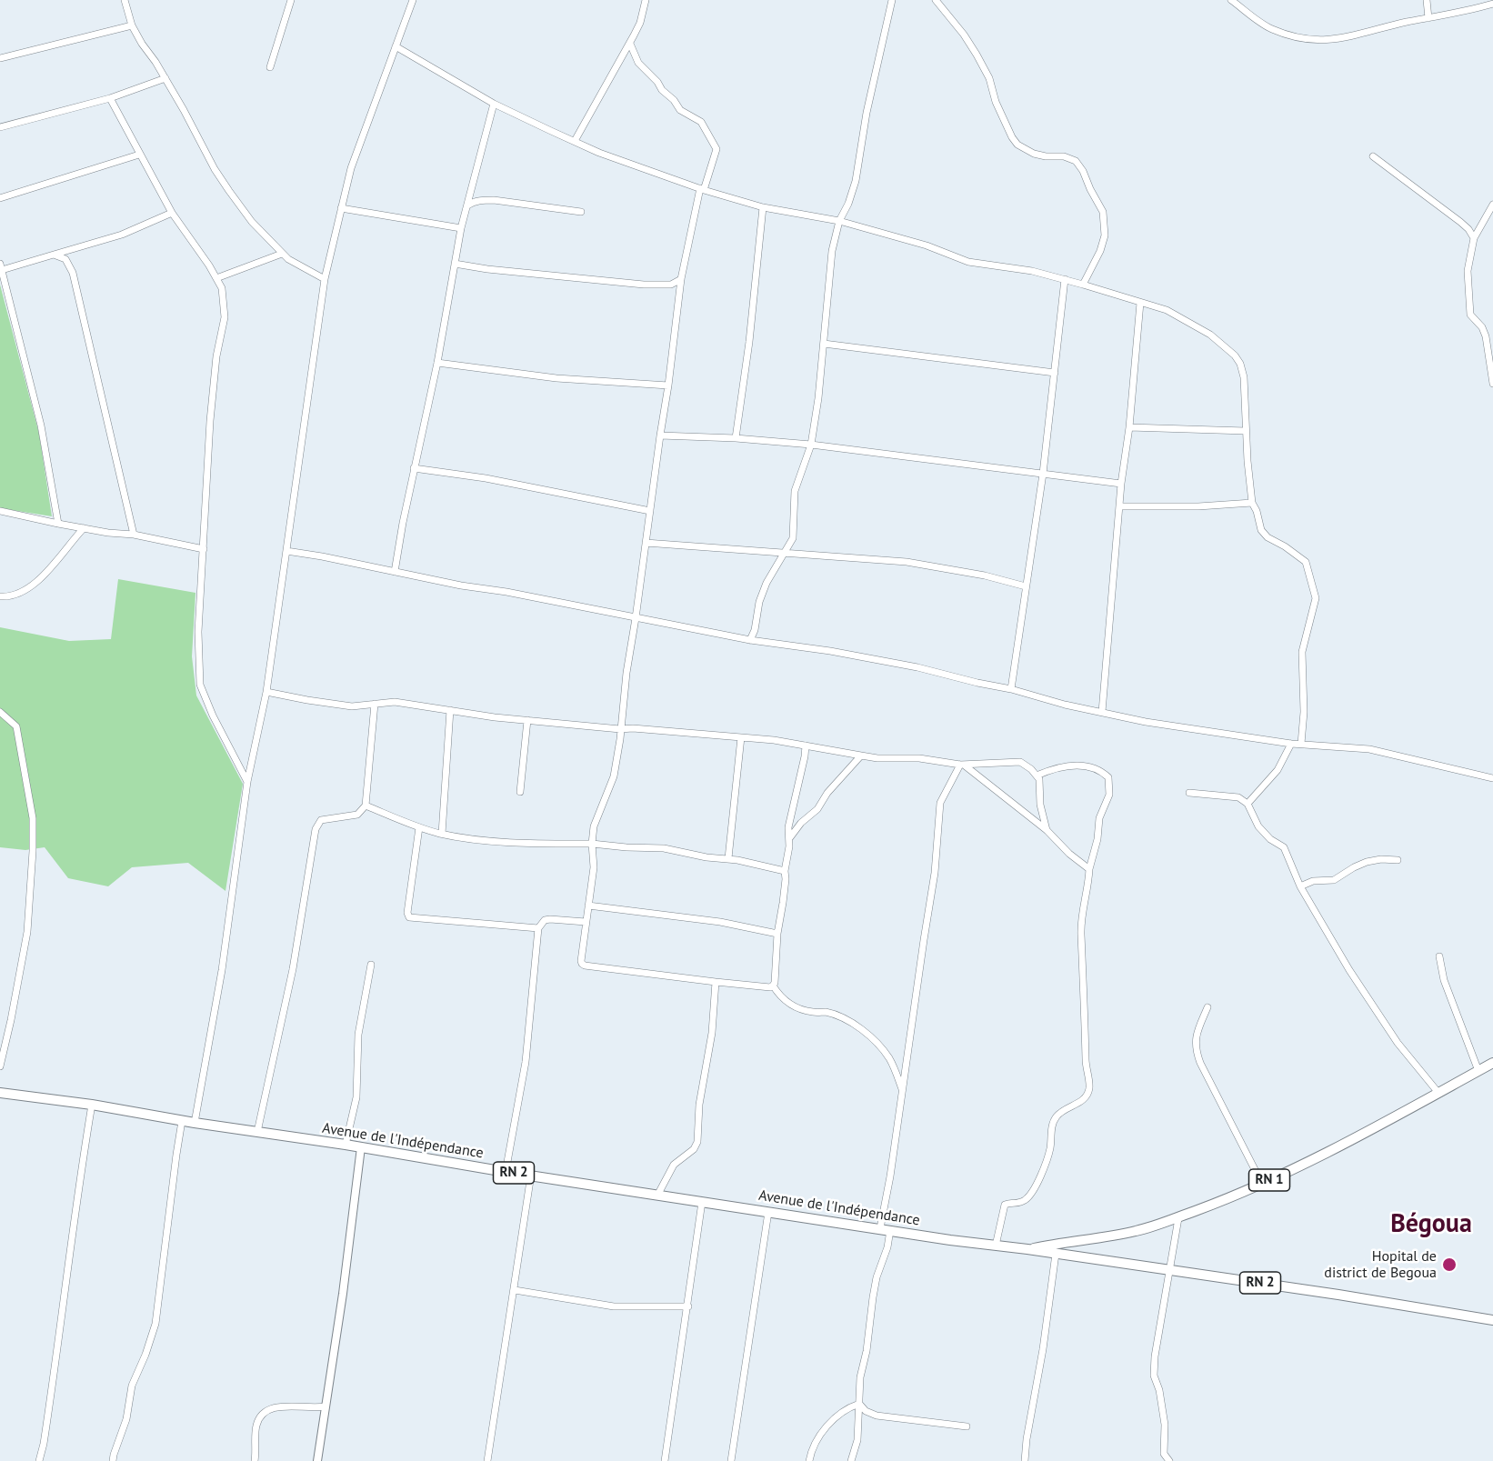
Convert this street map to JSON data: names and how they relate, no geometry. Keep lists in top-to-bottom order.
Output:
{
  "streets": {
    "main road": ["Avenue de l'Indépendance", "RN 2", "RN 1"]
  },
  "crossings": [
    ["Avenue de l'Indépendance", "RN 2"],
    ["Avenue de l'Indépendance", "RN 1"],
    ["RN 2", "RN 1"]
  ],
  "districts": ["Bégoua"],
  "places": ["Hopital de district de Begoua"]
}
